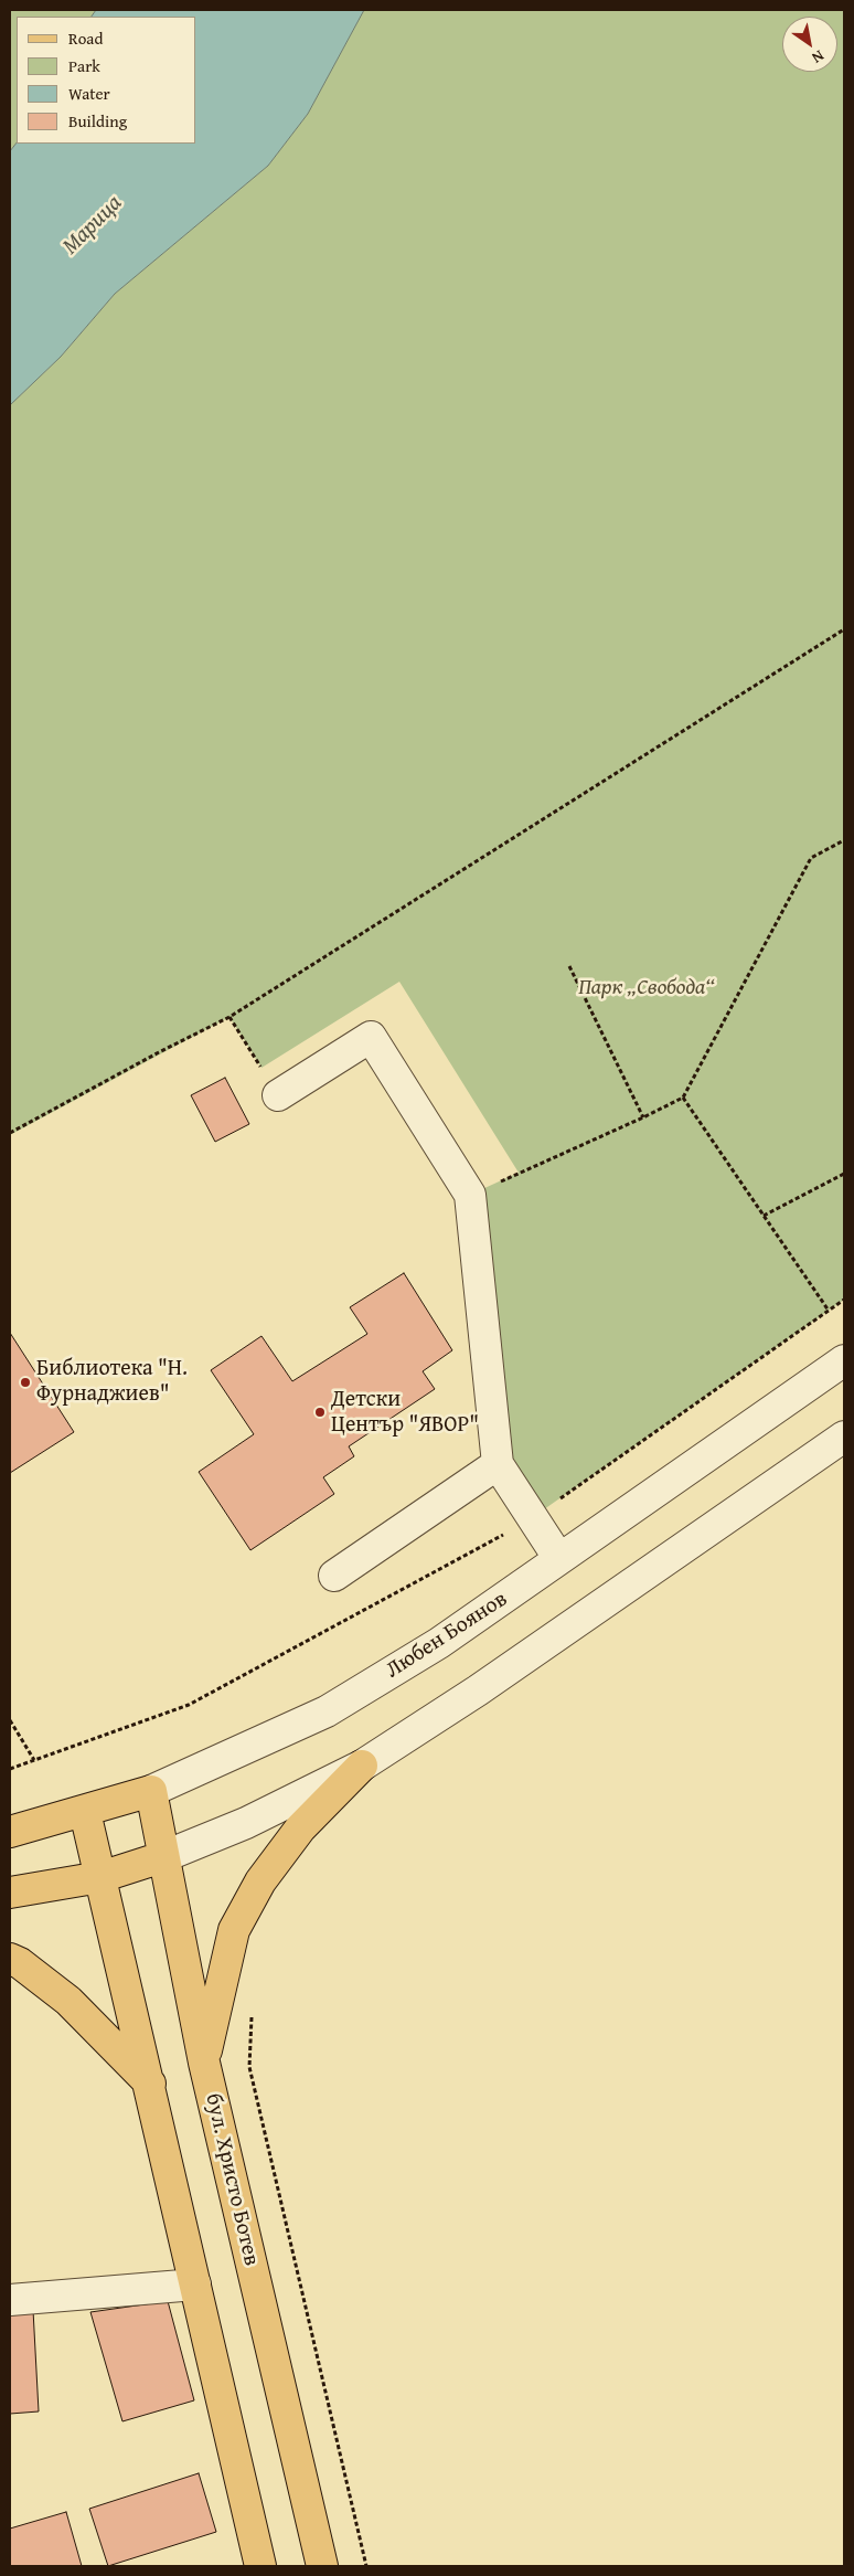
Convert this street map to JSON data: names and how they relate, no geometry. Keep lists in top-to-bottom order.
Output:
{
  "streets": {
    "main road": ["Любен Боянов", "бул. Христо Ботев"]
  },
  "crossings": [
    ["Любен Боянов", "бул. Христо Ботев"]
  ],
  "water": ["Марица"],
  "parks": ["Парк „Свобода“"],
  "places": ["Библиотека \"Н. Фурнаджиев\"", "Детски Център \"ЯВОР\""],
  "legend": [
    "Road",
    "Park",
    "Water",
    "Building"
  ],
  "north": "bottom right"
}
